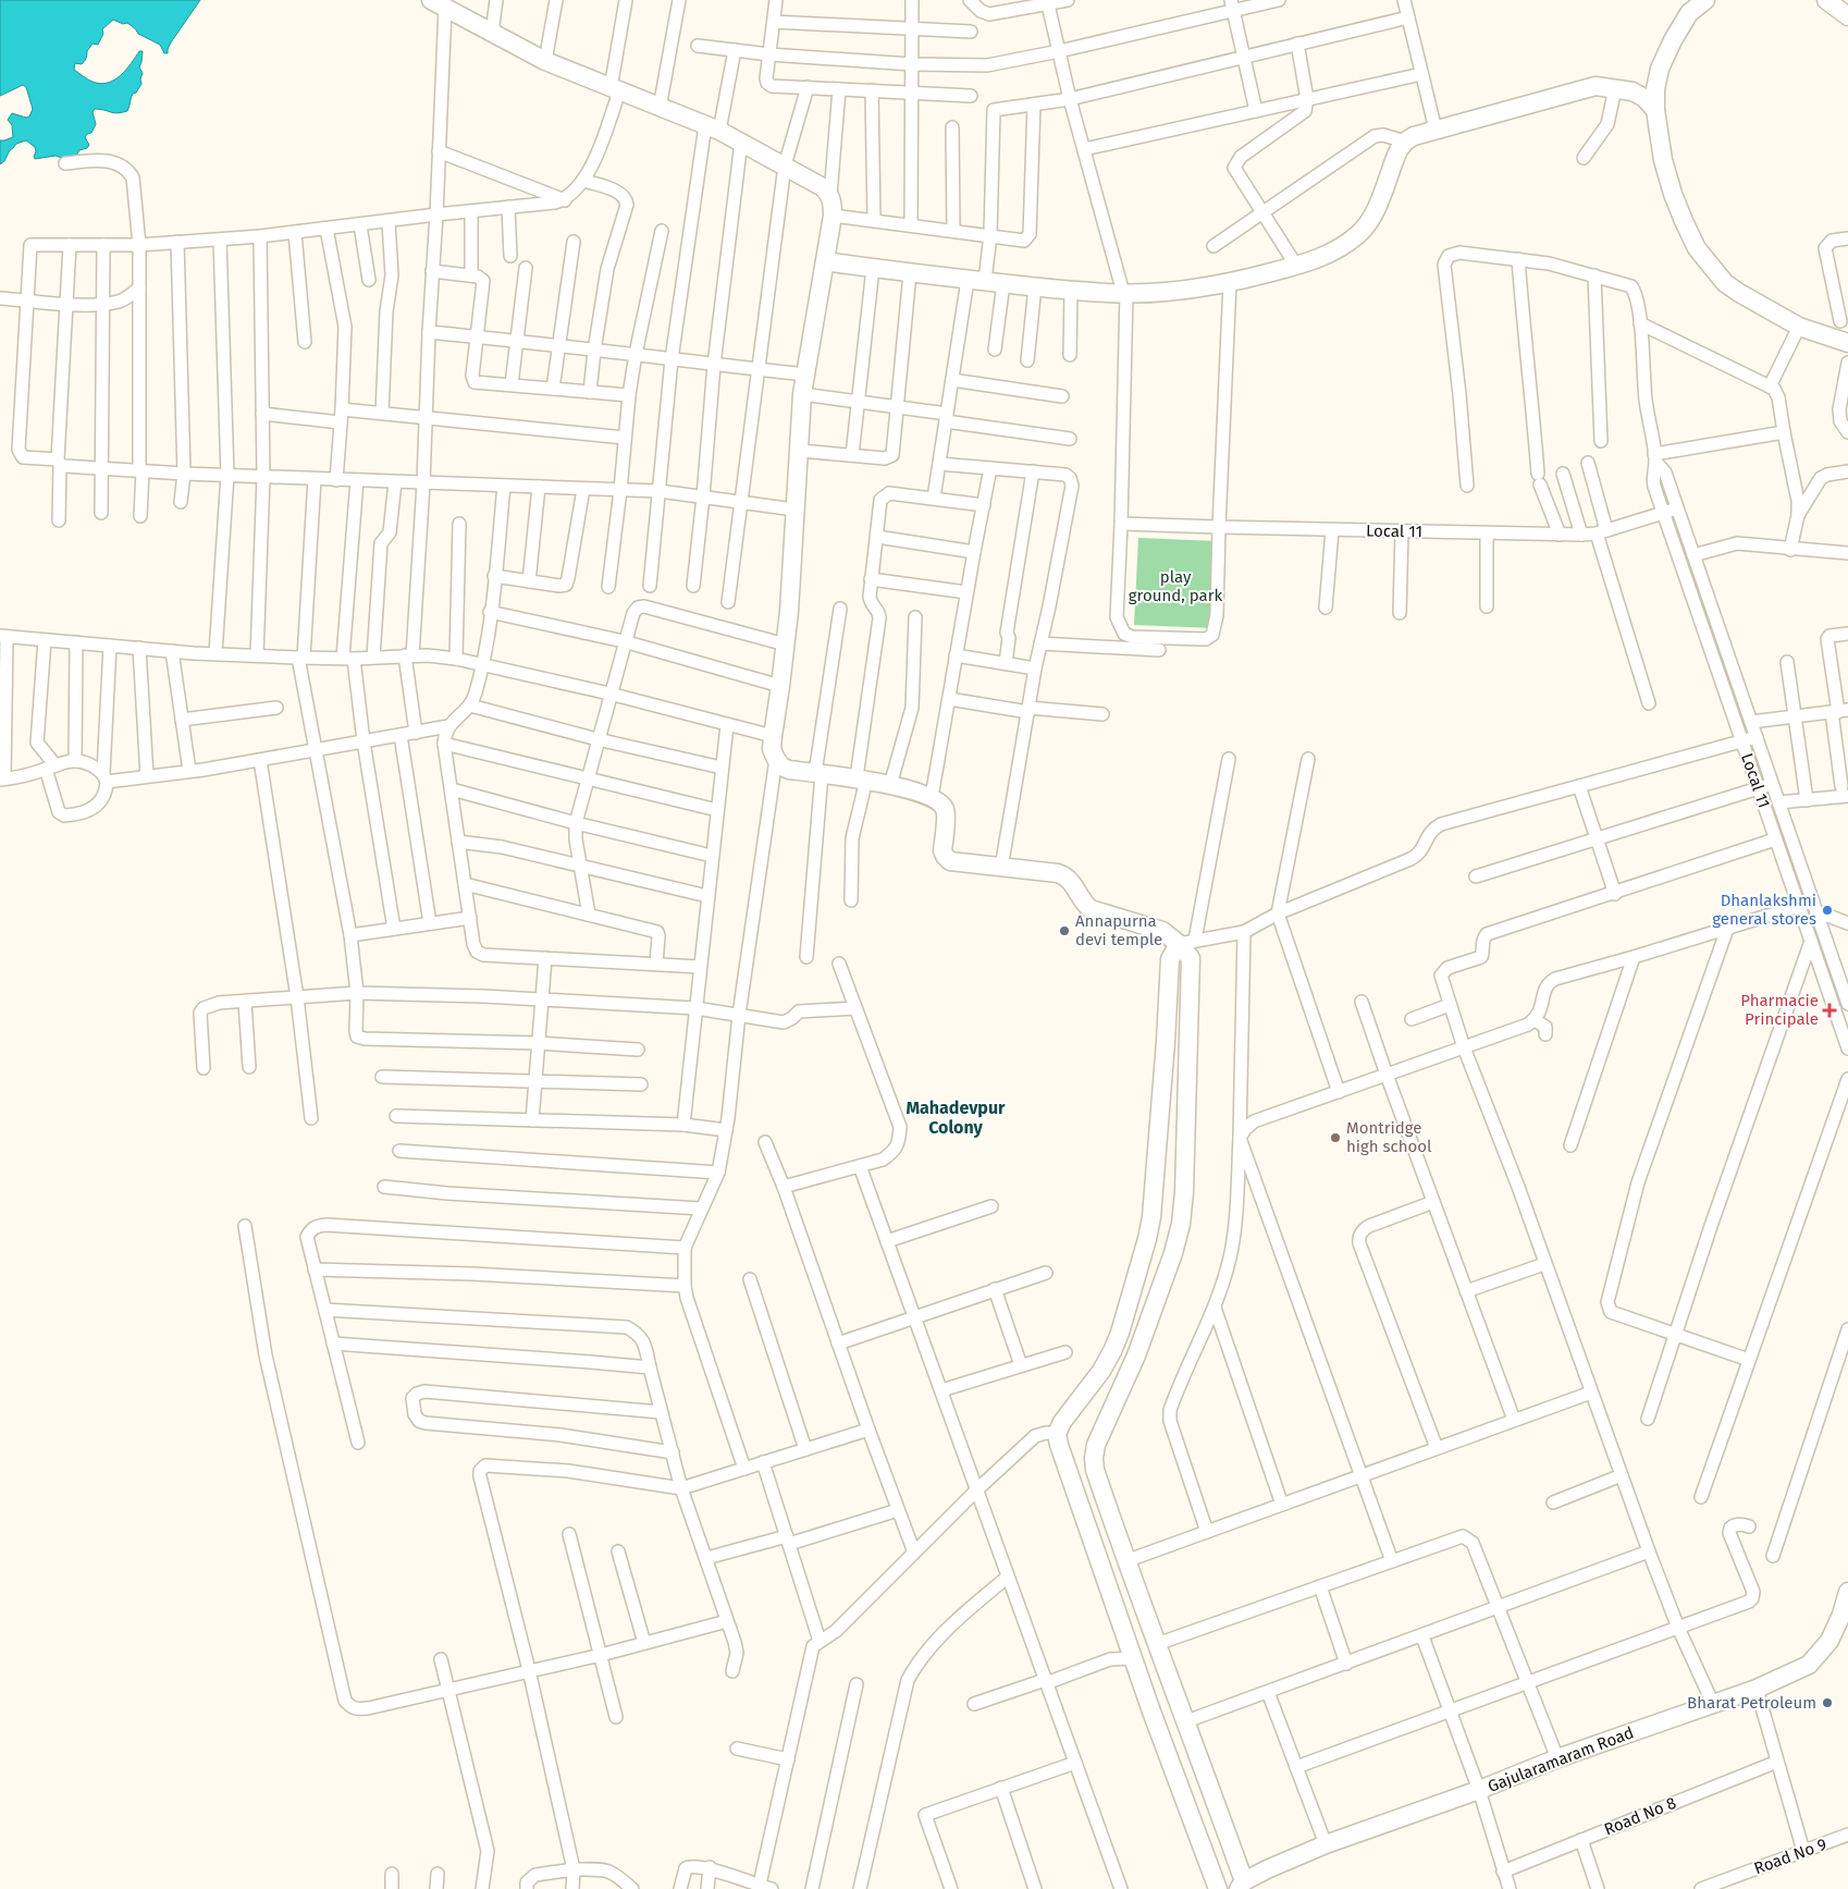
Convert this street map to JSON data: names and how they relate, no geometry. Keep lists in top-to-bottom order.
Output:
{
  "streets": {
    "street": [
      "Local 11",
      "Gajularamaram Road",
      "Road No 8",
      "Road No 9"
    ]
  },
  "districts": ["Mahadevpur Colony"],
  "parks": ["play ground, park"],
  "places": {
    "other": [
      "Dhanlakshmi general stores",
      "Annapurna devi temple",
      "Montridge high school",
      "Bharat Petroleum"
    ],
    "health": ["Pharmacie Principale"]
  }
}
